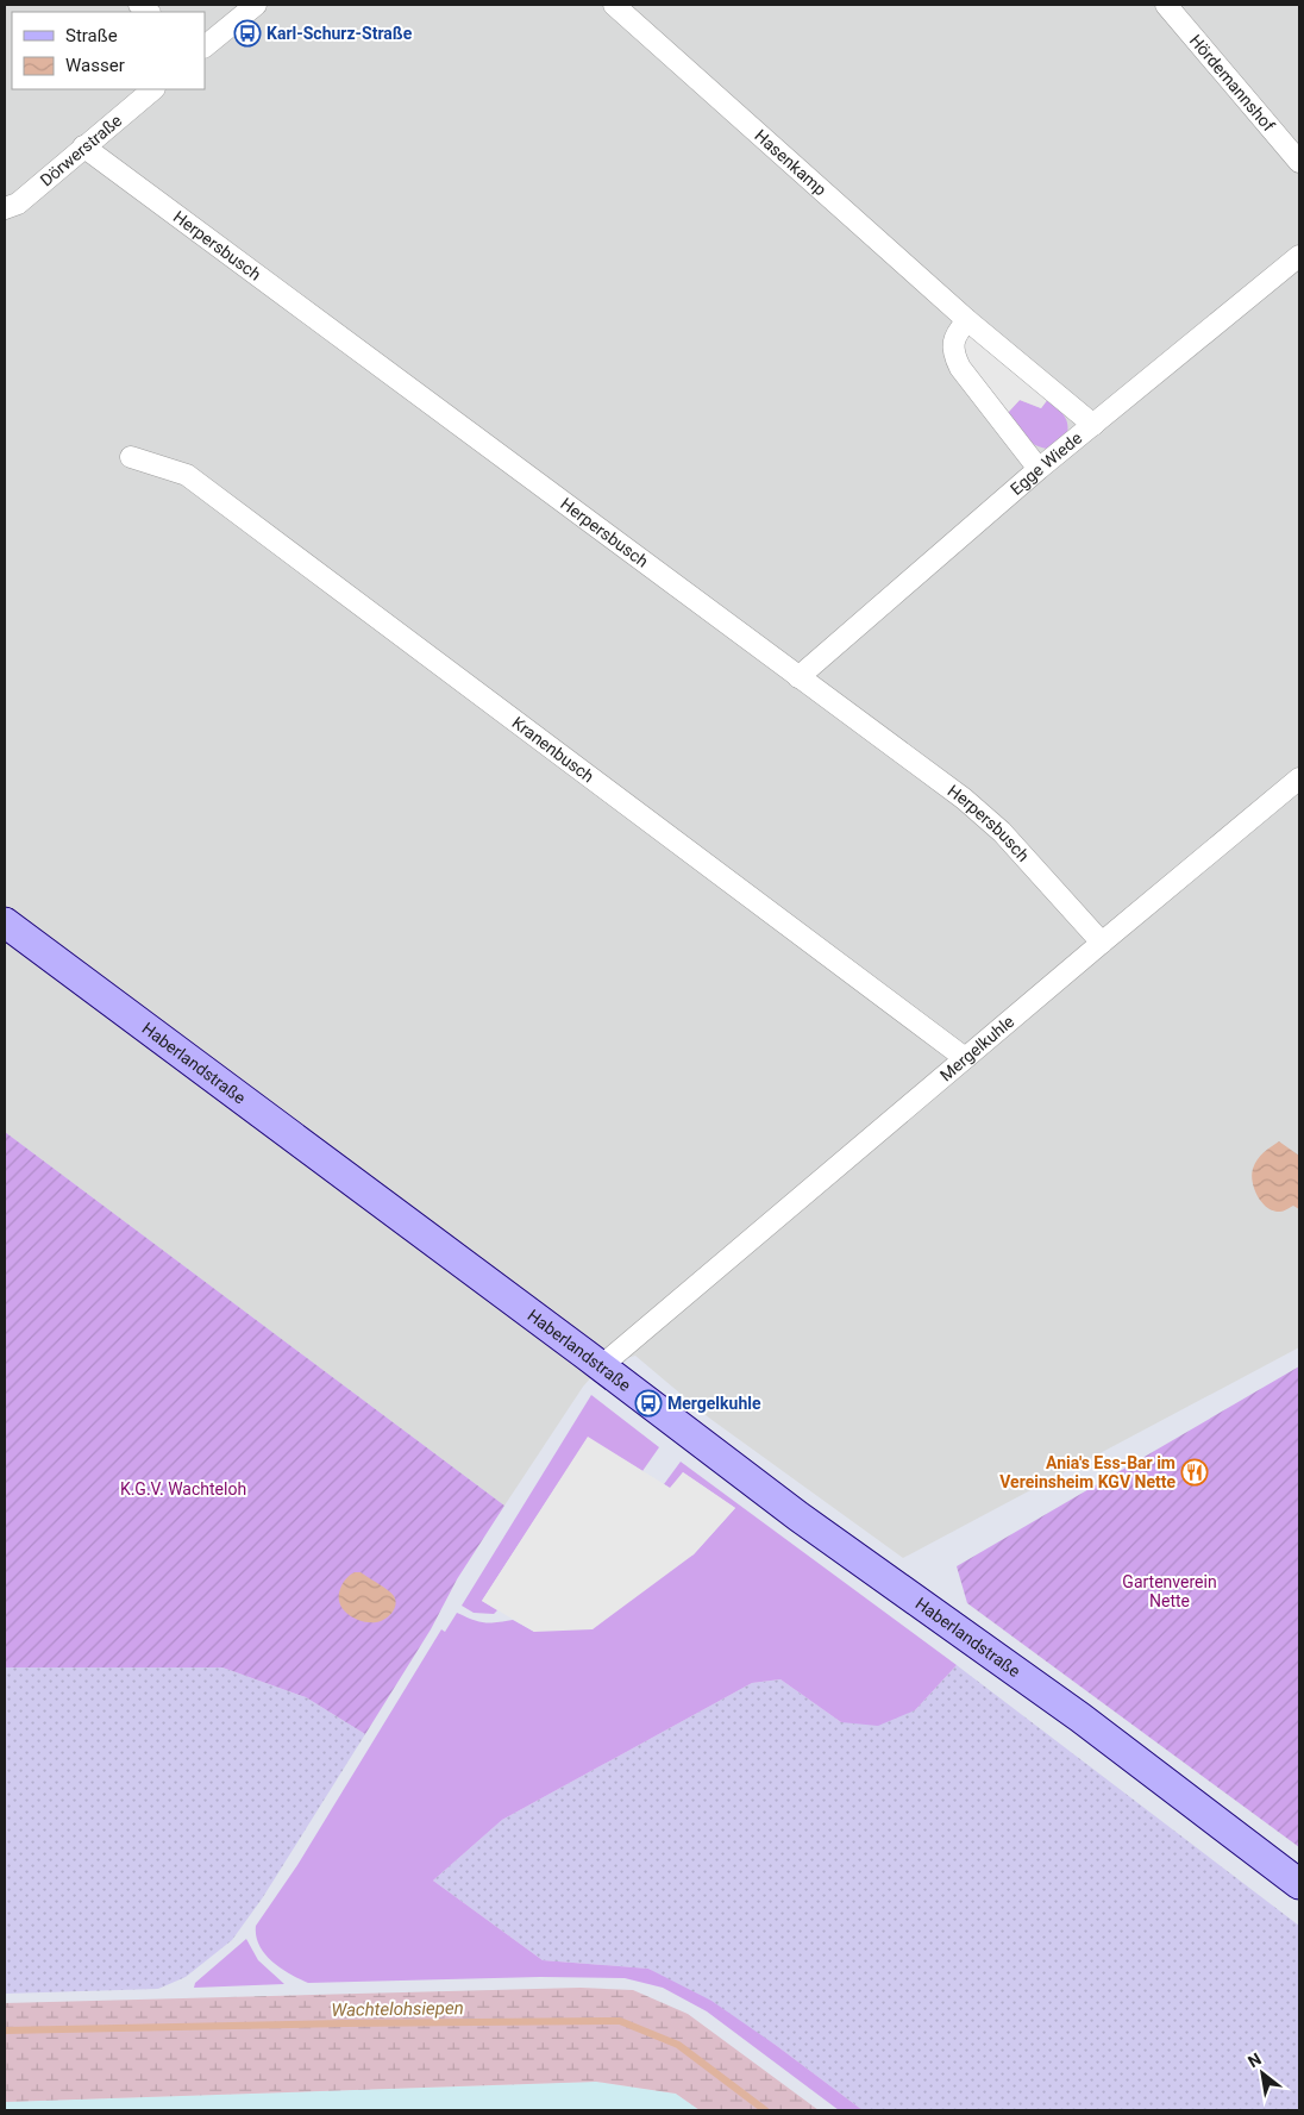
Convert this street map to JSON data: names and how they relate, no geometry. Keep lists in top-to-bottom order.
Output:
{
  "streets": {
    "street": [
      "Hördemannshof",
      "Dörwerstraße",
      "Hasenkamp",
      "Herpersbusch",
      "Egge Wiede",
      "Kranenbusch",
      "Mergelkuhle",
      "Haberlandstraße"
    ]
  },
  "crossings": [
    ["Dörwerstraße", "Herpersbusch"],
    ["Hasenkamp", "Egge Wiede"],
    ["Herpersbusch", "Egge Wiede"],
    ["Herpersbusch", "Mergelkuhle"],
    ["Kranenbusch", "Mergelkuhle"],
    ["Mergelkuhle", "Haberlandstraße"]
  ],
  "water": ["Wachtelohsiepen"],
  "parks": ["K.G.V. Wachteloh", "Gartenverein Nette"],
  "places": {
    "bus stop": ["Karl-Schurz-Straße", "Mergelkuhle"],
    "restaurant": ["Ania's Ess-Bar im Vereinsheim KGV Nette"]
  },
  "legend": ["Straße", "Wasser"],
  "north": "top left"
}
